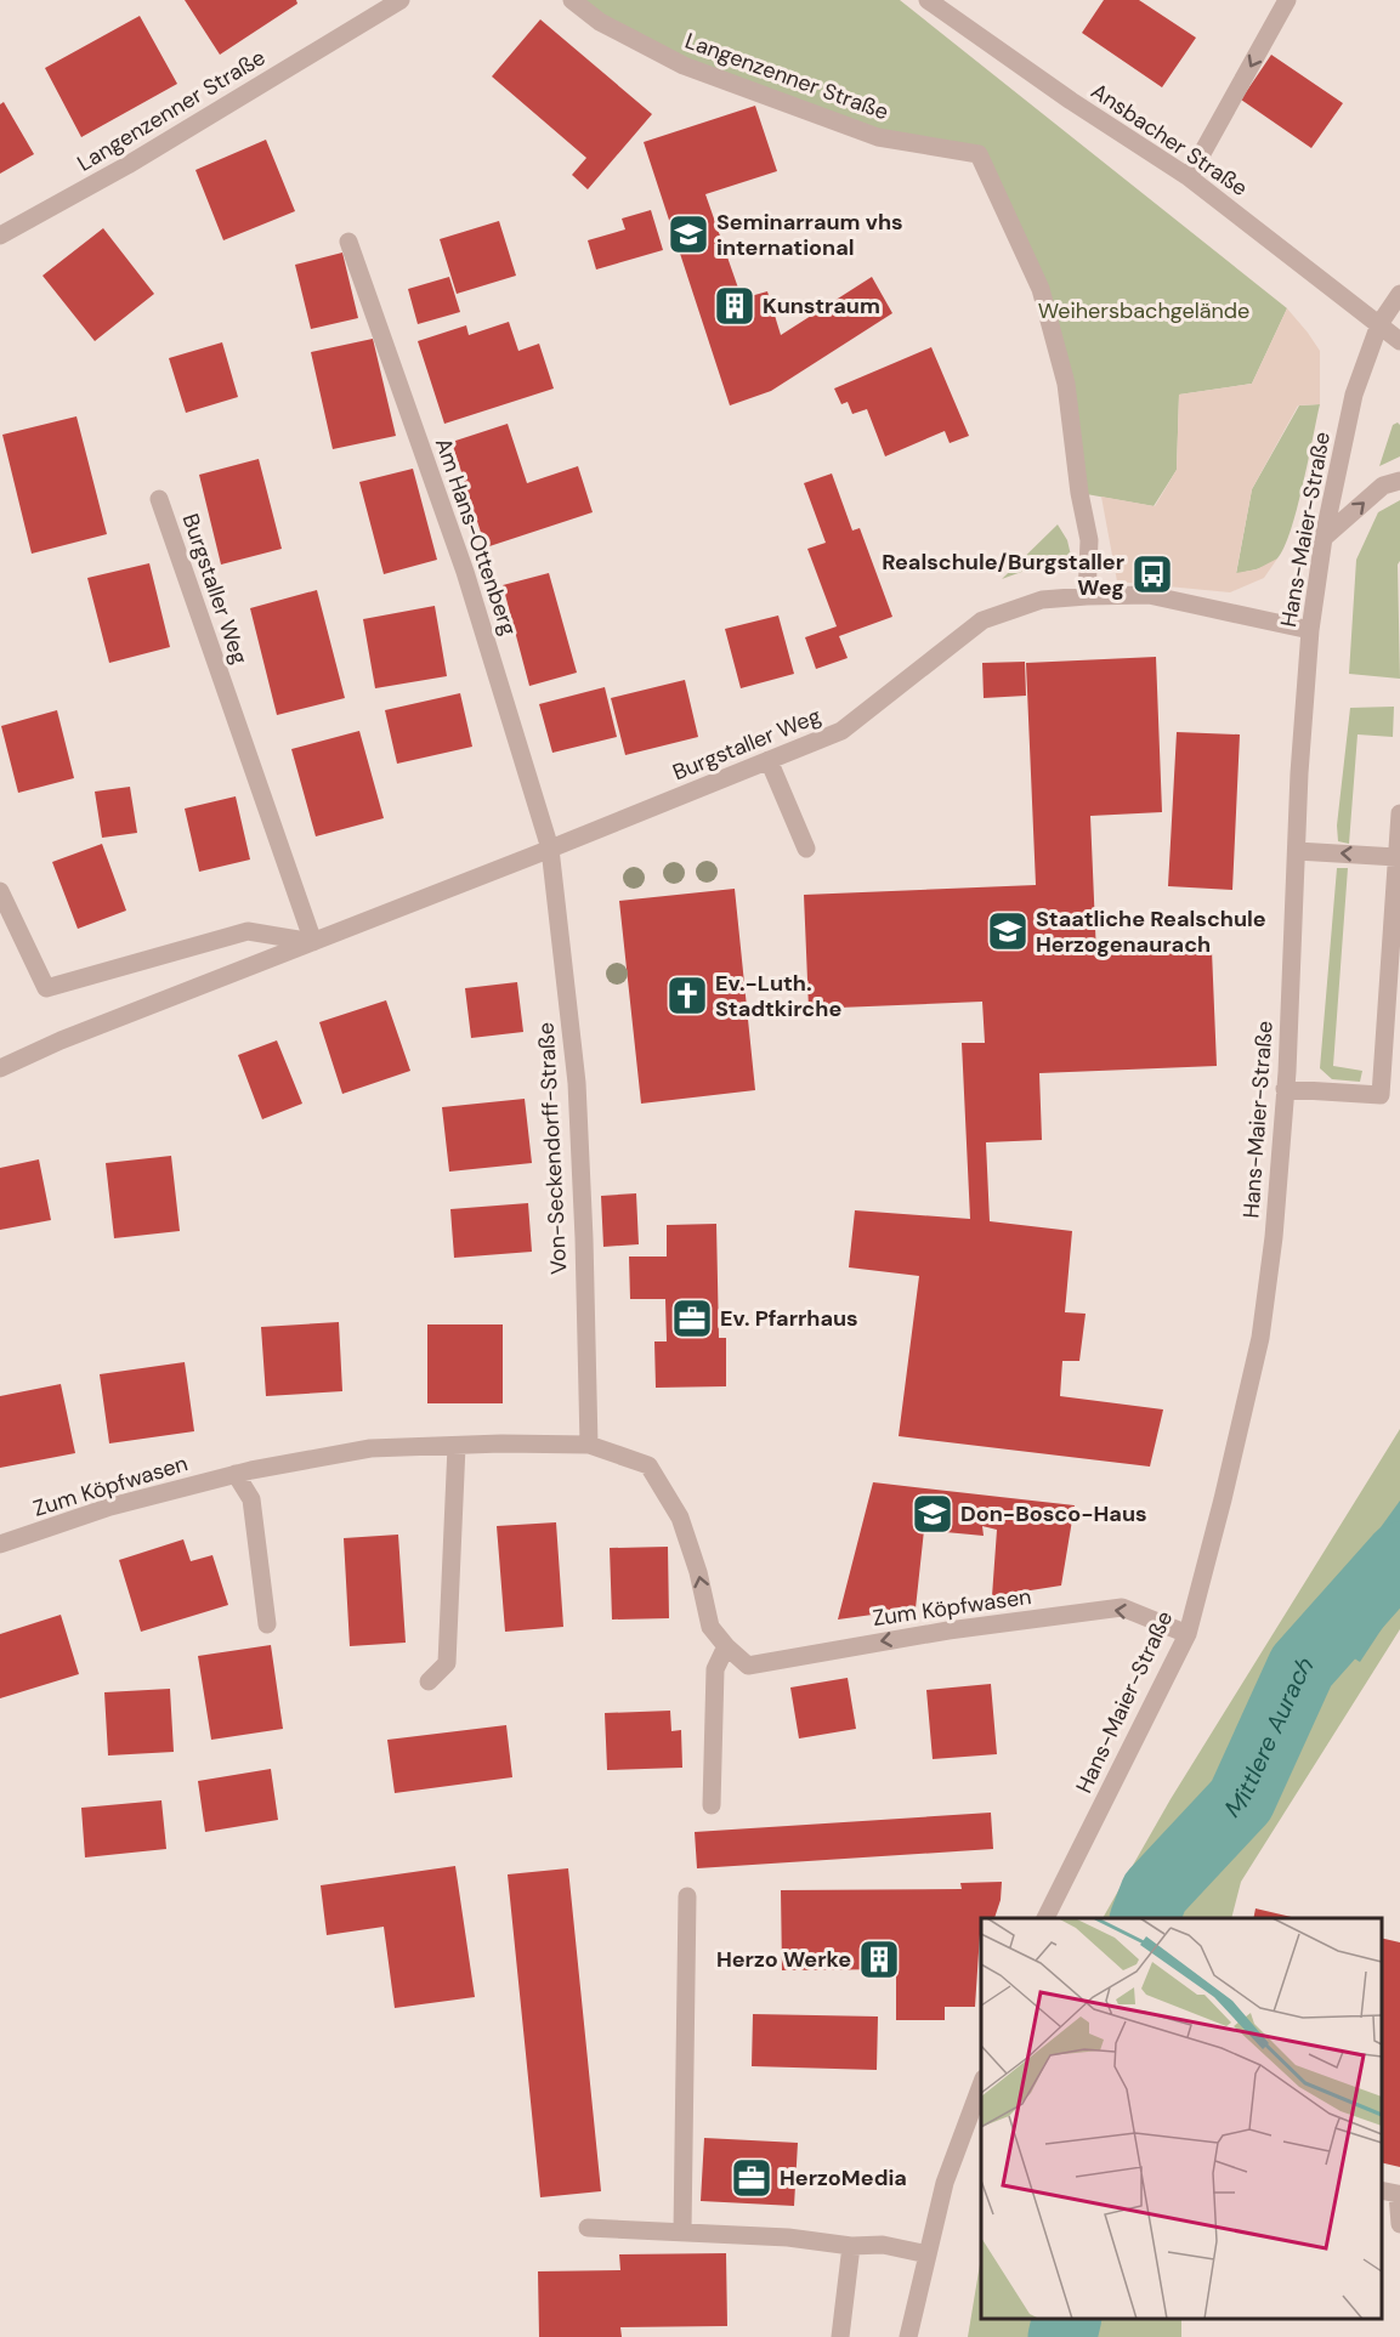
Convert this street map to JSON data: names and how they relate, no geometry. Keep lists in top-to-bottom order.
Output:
{
  "streets": {
    "street": [
      "Langenzenner Straße",
      "Ansbacher Straße",
      "Hans-Maier-Straße",
      "Am Hans-Ottenberg",
      "Burgstaller Weg",
      "Von-Seckendorff-Straße",
      "Zum Köpfwasen"
    ]
  },
  "crossings": [
    ["Langenzenner Straße", "Burgstaller Weg"],
    ["Ansbacher Straße", "Hans-Maier-Straße"],
    ["Hans-Maier-Straße", "Burgstaller Weg"],
    ["Hans-Maier-Straße", "Zum Köpfwasen"],
    ["Am Hans-Ottenberg", "Burgstaller Weg"],
    ["Am Hans-Ottenberg", "Von-Seckendorff-Straße"],
    ["Burgstaller Weg", "Von-Seckendorff-Straße"],
    ["Von-Seckendorff-Straße", "Zum Köpfwasen"]
  ],
  "one_way": ["Zum Köpfwasen"],
  "water": ["Mittlere Aurach"],
  "parks": ["Weihersbachgelände"],
  "places": {
    "school or university": ["Seminarraum vhs international", "Staatliche Realschule Herzogenaurach", "Don-Bosco-Haus"],
    "building": ["Kunstraum", "Herzo Werke"],
    "bus stop": ["Realschule/Burgstaller Weg"],
    "church": ["Ev.-Luth. Stadtkirche"],
    "office": ["Ev. Pfarrhaus", "HerzoMedia"]
  }
}
